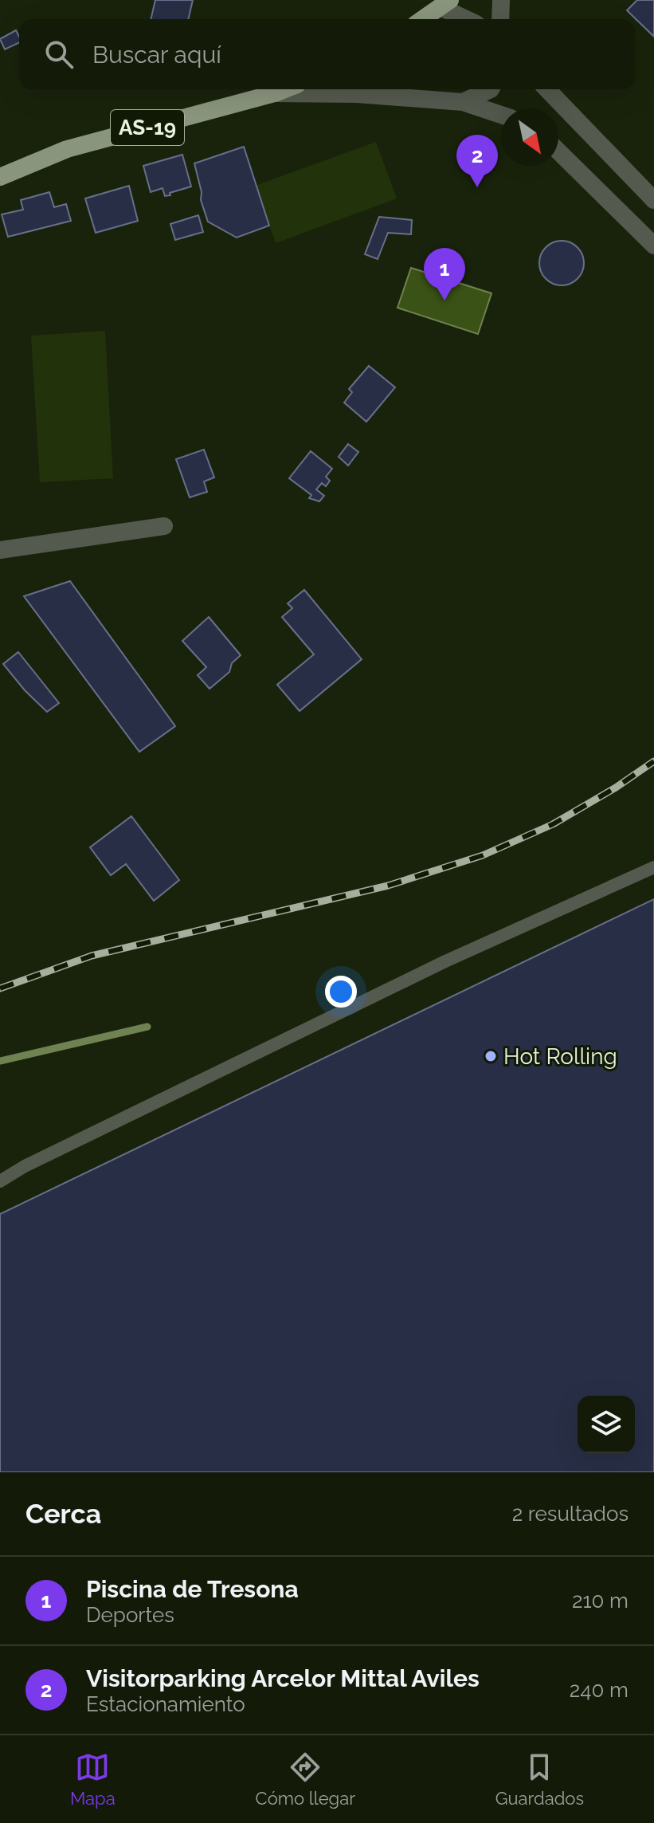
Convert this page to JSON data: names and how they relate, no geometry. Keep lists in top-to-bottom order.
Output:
{
  "streets": {
    "main road": ["AS-19"]
  },
  "places": ["Hot Rolling"],
  "north": "bottom right",
  "page": {
    "search": "Buscar aquí",
    "pins": ["2", "1"],
    "heading": ["Cerca", "2 resultados"],
    "list": [
      {
        "mark": "1",
        "name": "Piscina de Tresona",
        "note": "Deportes",
        "value": "210 m"
      },
      {
        "mark": "2",
        "name": "Visitorparking Arcelor Mittal Aviles",
        "note": "Estacionamiento",
        "value": "240 m"
      }
    ],
    "nav": ["Mapa", "Cómo llegar", "Guardados"]
  }
}
